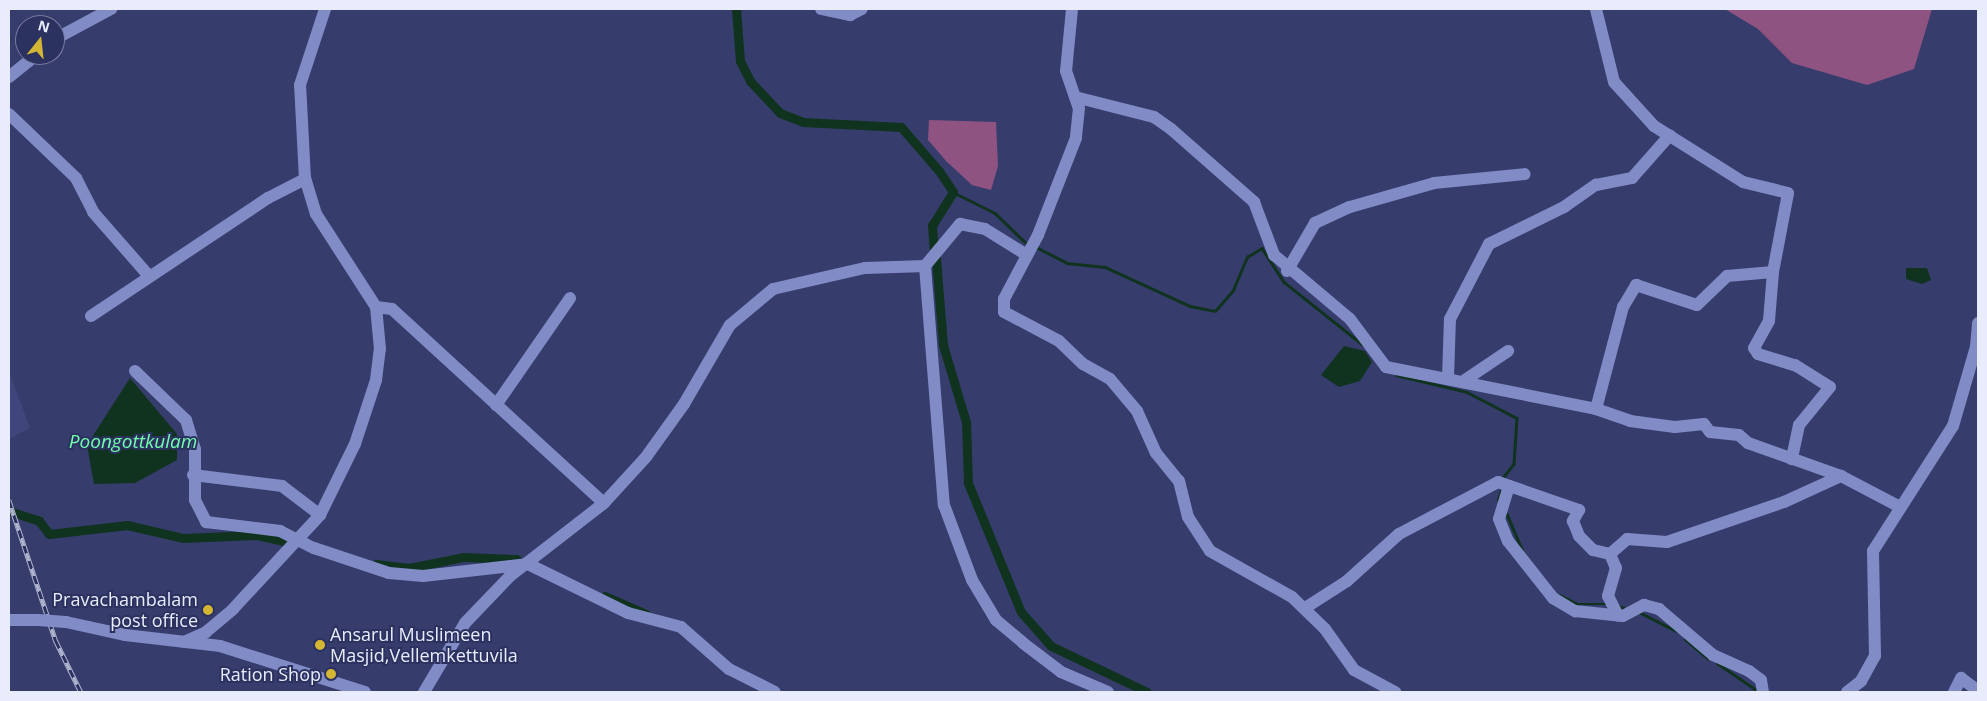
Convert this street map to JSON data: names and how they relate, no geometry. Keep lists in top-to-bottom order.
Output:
{
  "water": ["Poongottkulam"],
  "places": ["Pravachambalam post office", "Ansarul Muslimeen Masjid,Vellemkettuvila", "Ration Shop"],
  "north": "top"
}
